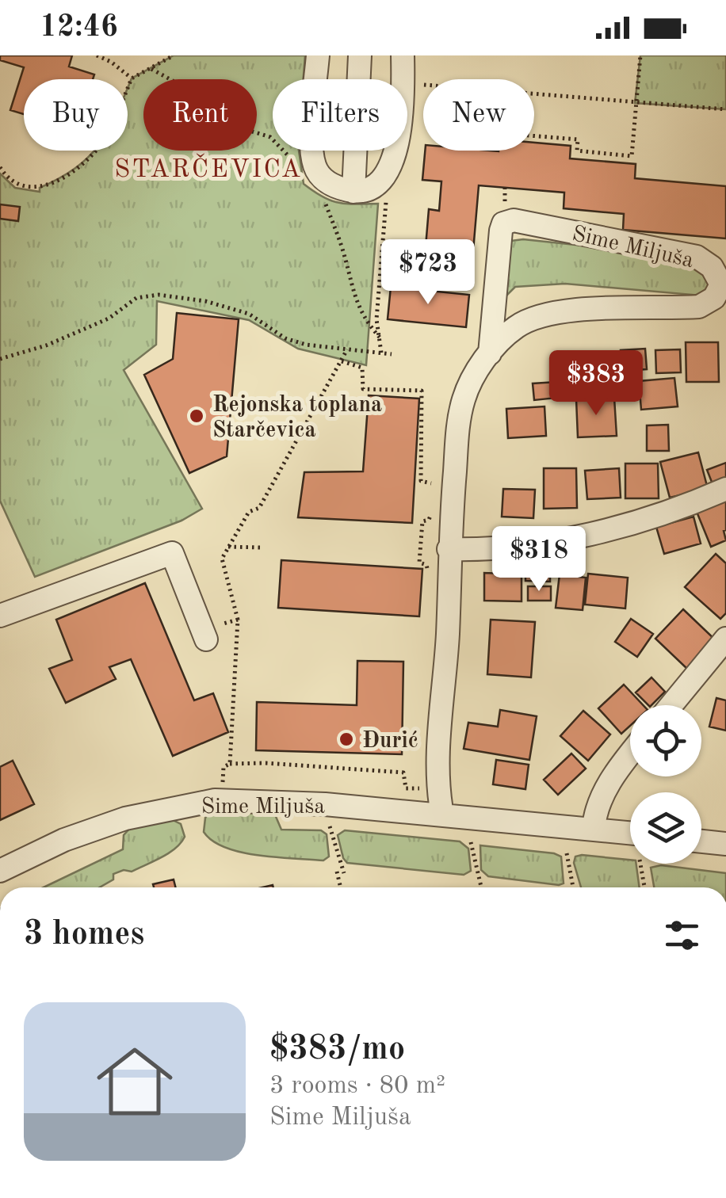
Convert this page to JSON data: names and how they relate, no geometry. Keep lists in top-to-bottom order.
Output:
{
  "streets": {
    "street": ["Sime Miljuša"]
  },
  "districts": ["STARČEVICA"],
  "places": ["Rejonska toplana Starčevica", "Đurić"],
  "page": {
    "status": "12:46",
    "chip": [
      "Buy",
      "Rent",
      "Filters",
      "New"
    ],
    "price": ["$723", "$383", "$318"],
    "heading": "3 homes",
    "list": [
      {
        "name": "$383/mo",
        "note": "3 rooms · 80 m² · Sime Miljuša"
      }
    ]
  }
}
